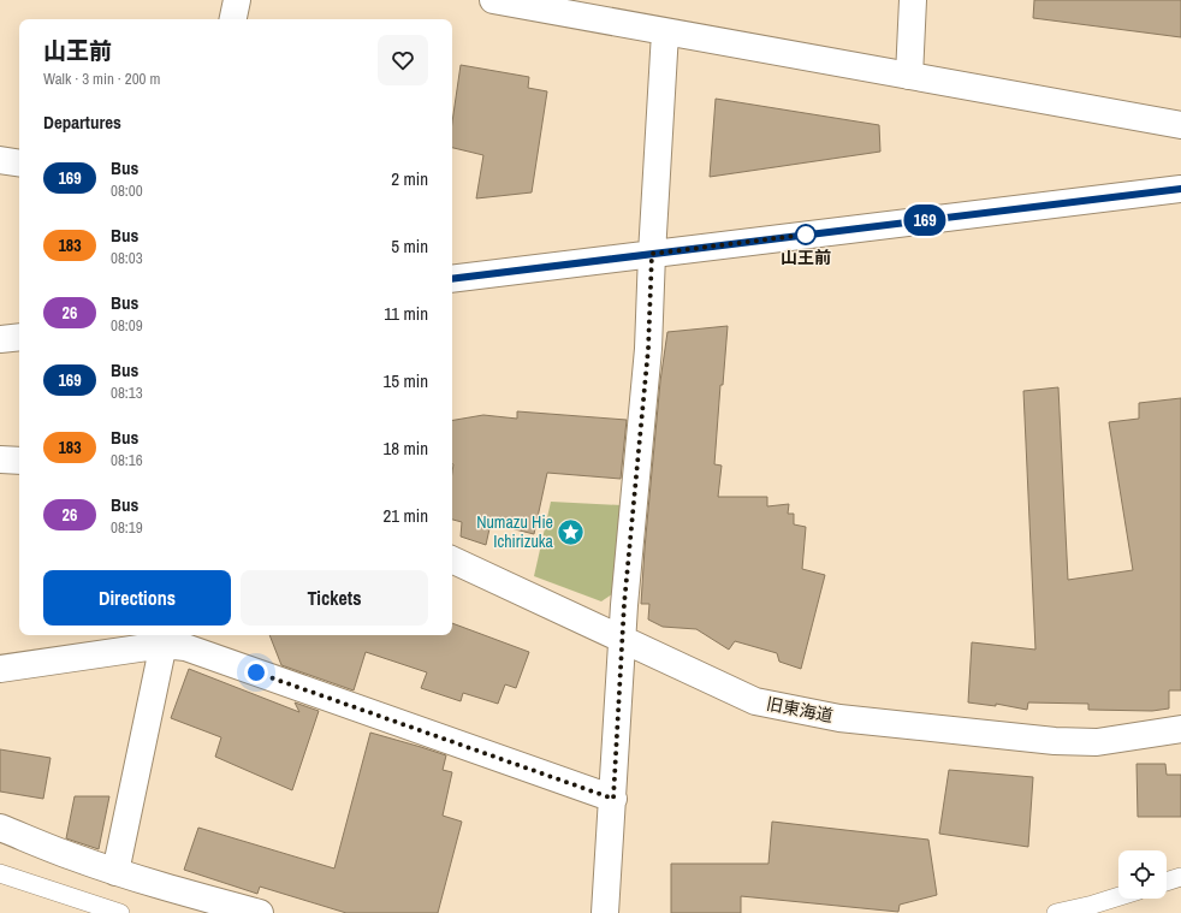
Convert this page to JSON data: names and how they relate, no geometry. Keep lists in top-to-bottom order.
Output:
{
  "streets": {
    "street": ["旧東海道"]
  },
  "places": {
    "other": ["山王前"],
    "place": ["Numazu Hie Ichirizuka"]
  },
  "lines": ["bus line 169"],
  "page": {
    "on_map": "169",
    "heading": [
      ["山王前", "Walk · 3 min · 200 m"],
      "Departures"
    ],
    "list": [
      {
        "mark": "169",
        "name": "Bus",
        "note": "08:00",
        "value": "2 min"
      },
      {
        "mark": "183",
        "name": "Bus",
        "note": "08:03",
        "value": "5 min"
      },
      {
        "mark": "26",
        "name": "Bus",
        "note": "08:09",
        "value": "11 min"
      },
      {
        "mark": "169",
        "name": "Bus",
        "note": "08:13",
        "value": "15 min"
      },
      {
        "mark": "183",
        "name": "Bus",
        "note": "08:16",
        "value": "18 min"
      },
      {
        "mark": "26",
        "name": "Bus",
        "note": "08:19",
        "value": "21 min"
      }
    ],
    "buttons": ["Directions", "Tickets"]
  }
}
